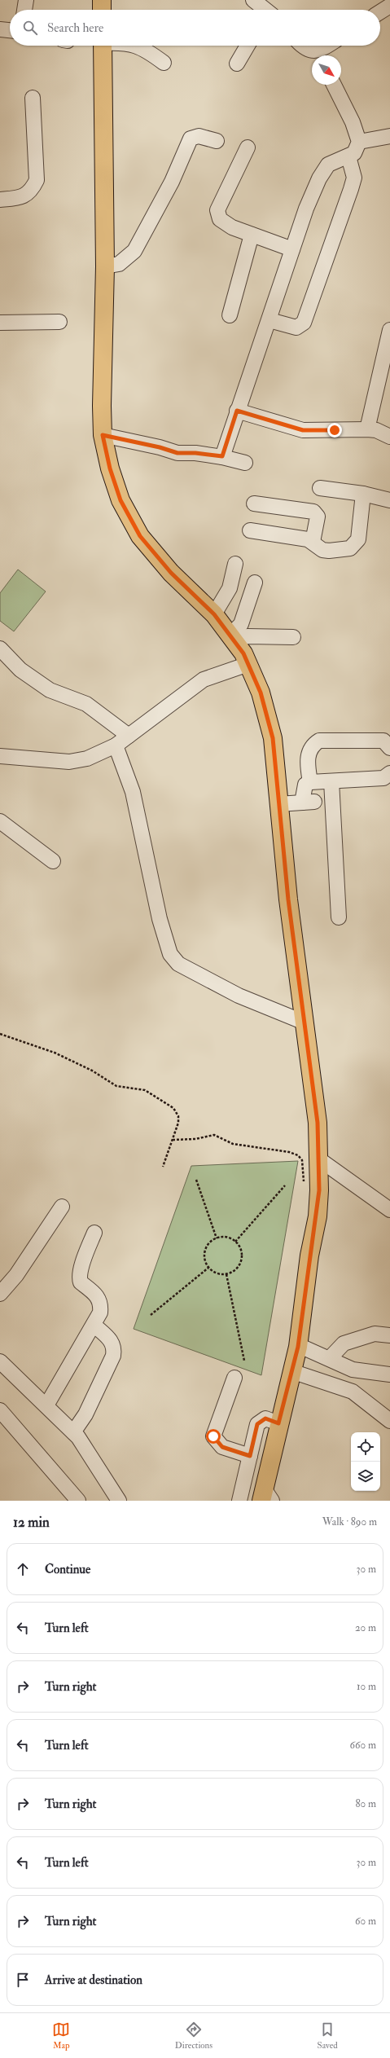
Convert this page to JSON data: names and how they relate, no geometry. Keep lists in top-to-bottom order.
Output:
{
  "north": "bottom right",
  "page": {
    "search": "Search here",
    "heading": ["12 min", "Walk · 890 m"],
    "list": [
      ["Continue", "30 m"],
      ["Turn left", "20 m"],
      ["Turn right", "10 m"],
      ["Turn left", "660 m"],
      ["Turn right", "80 m"],
      ["Turn left", "30 m"],
      ["Turn right", "60 m"],
      "Arrive at destination"
    ],
    "nav": ["Map", "Directions", "Saved"]
  }
}
